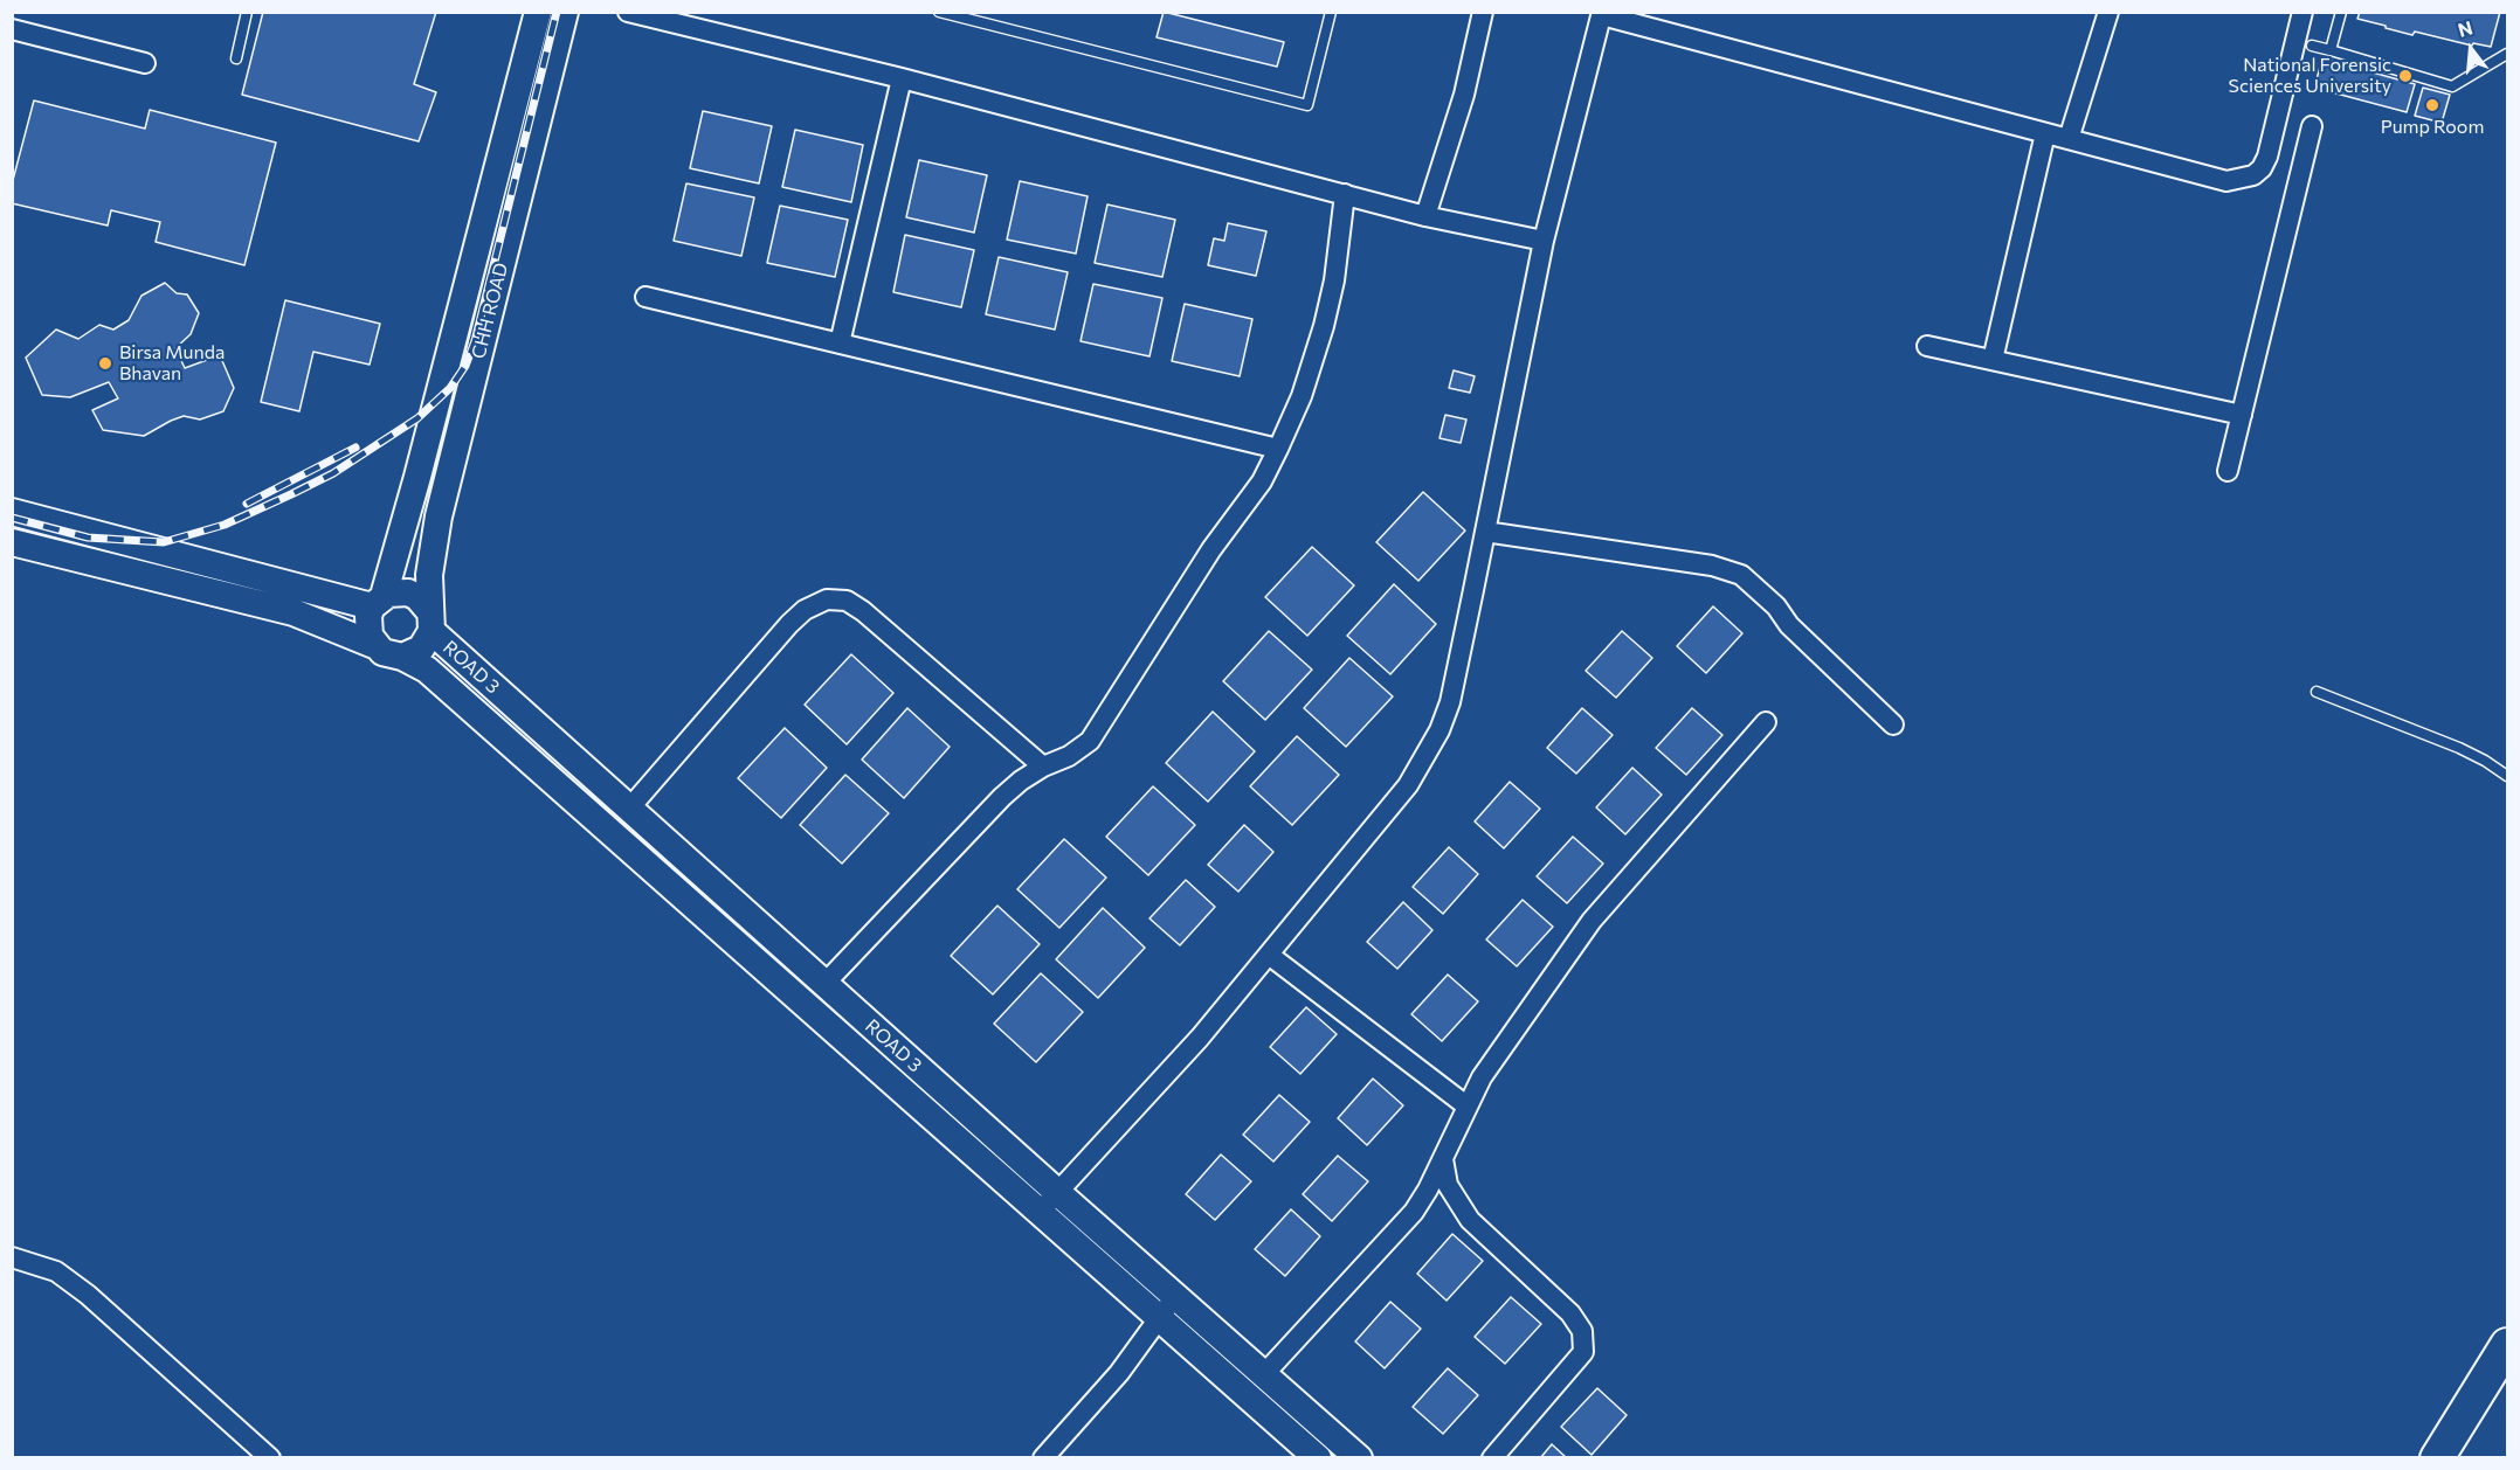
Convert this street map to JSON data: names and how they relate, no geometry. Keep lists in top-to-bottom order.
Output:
{
  "streets": {
    "street": ["CHH ROAD", "ROAD 3"]
  },
  "crossings": [
    ["CHH ROAD", "ROAD 3"]
  ],
  "places": ["National Forensic Sciences University", "Pump Room", "Birsa Munda Bhavan"],
  "north": "top"
}
